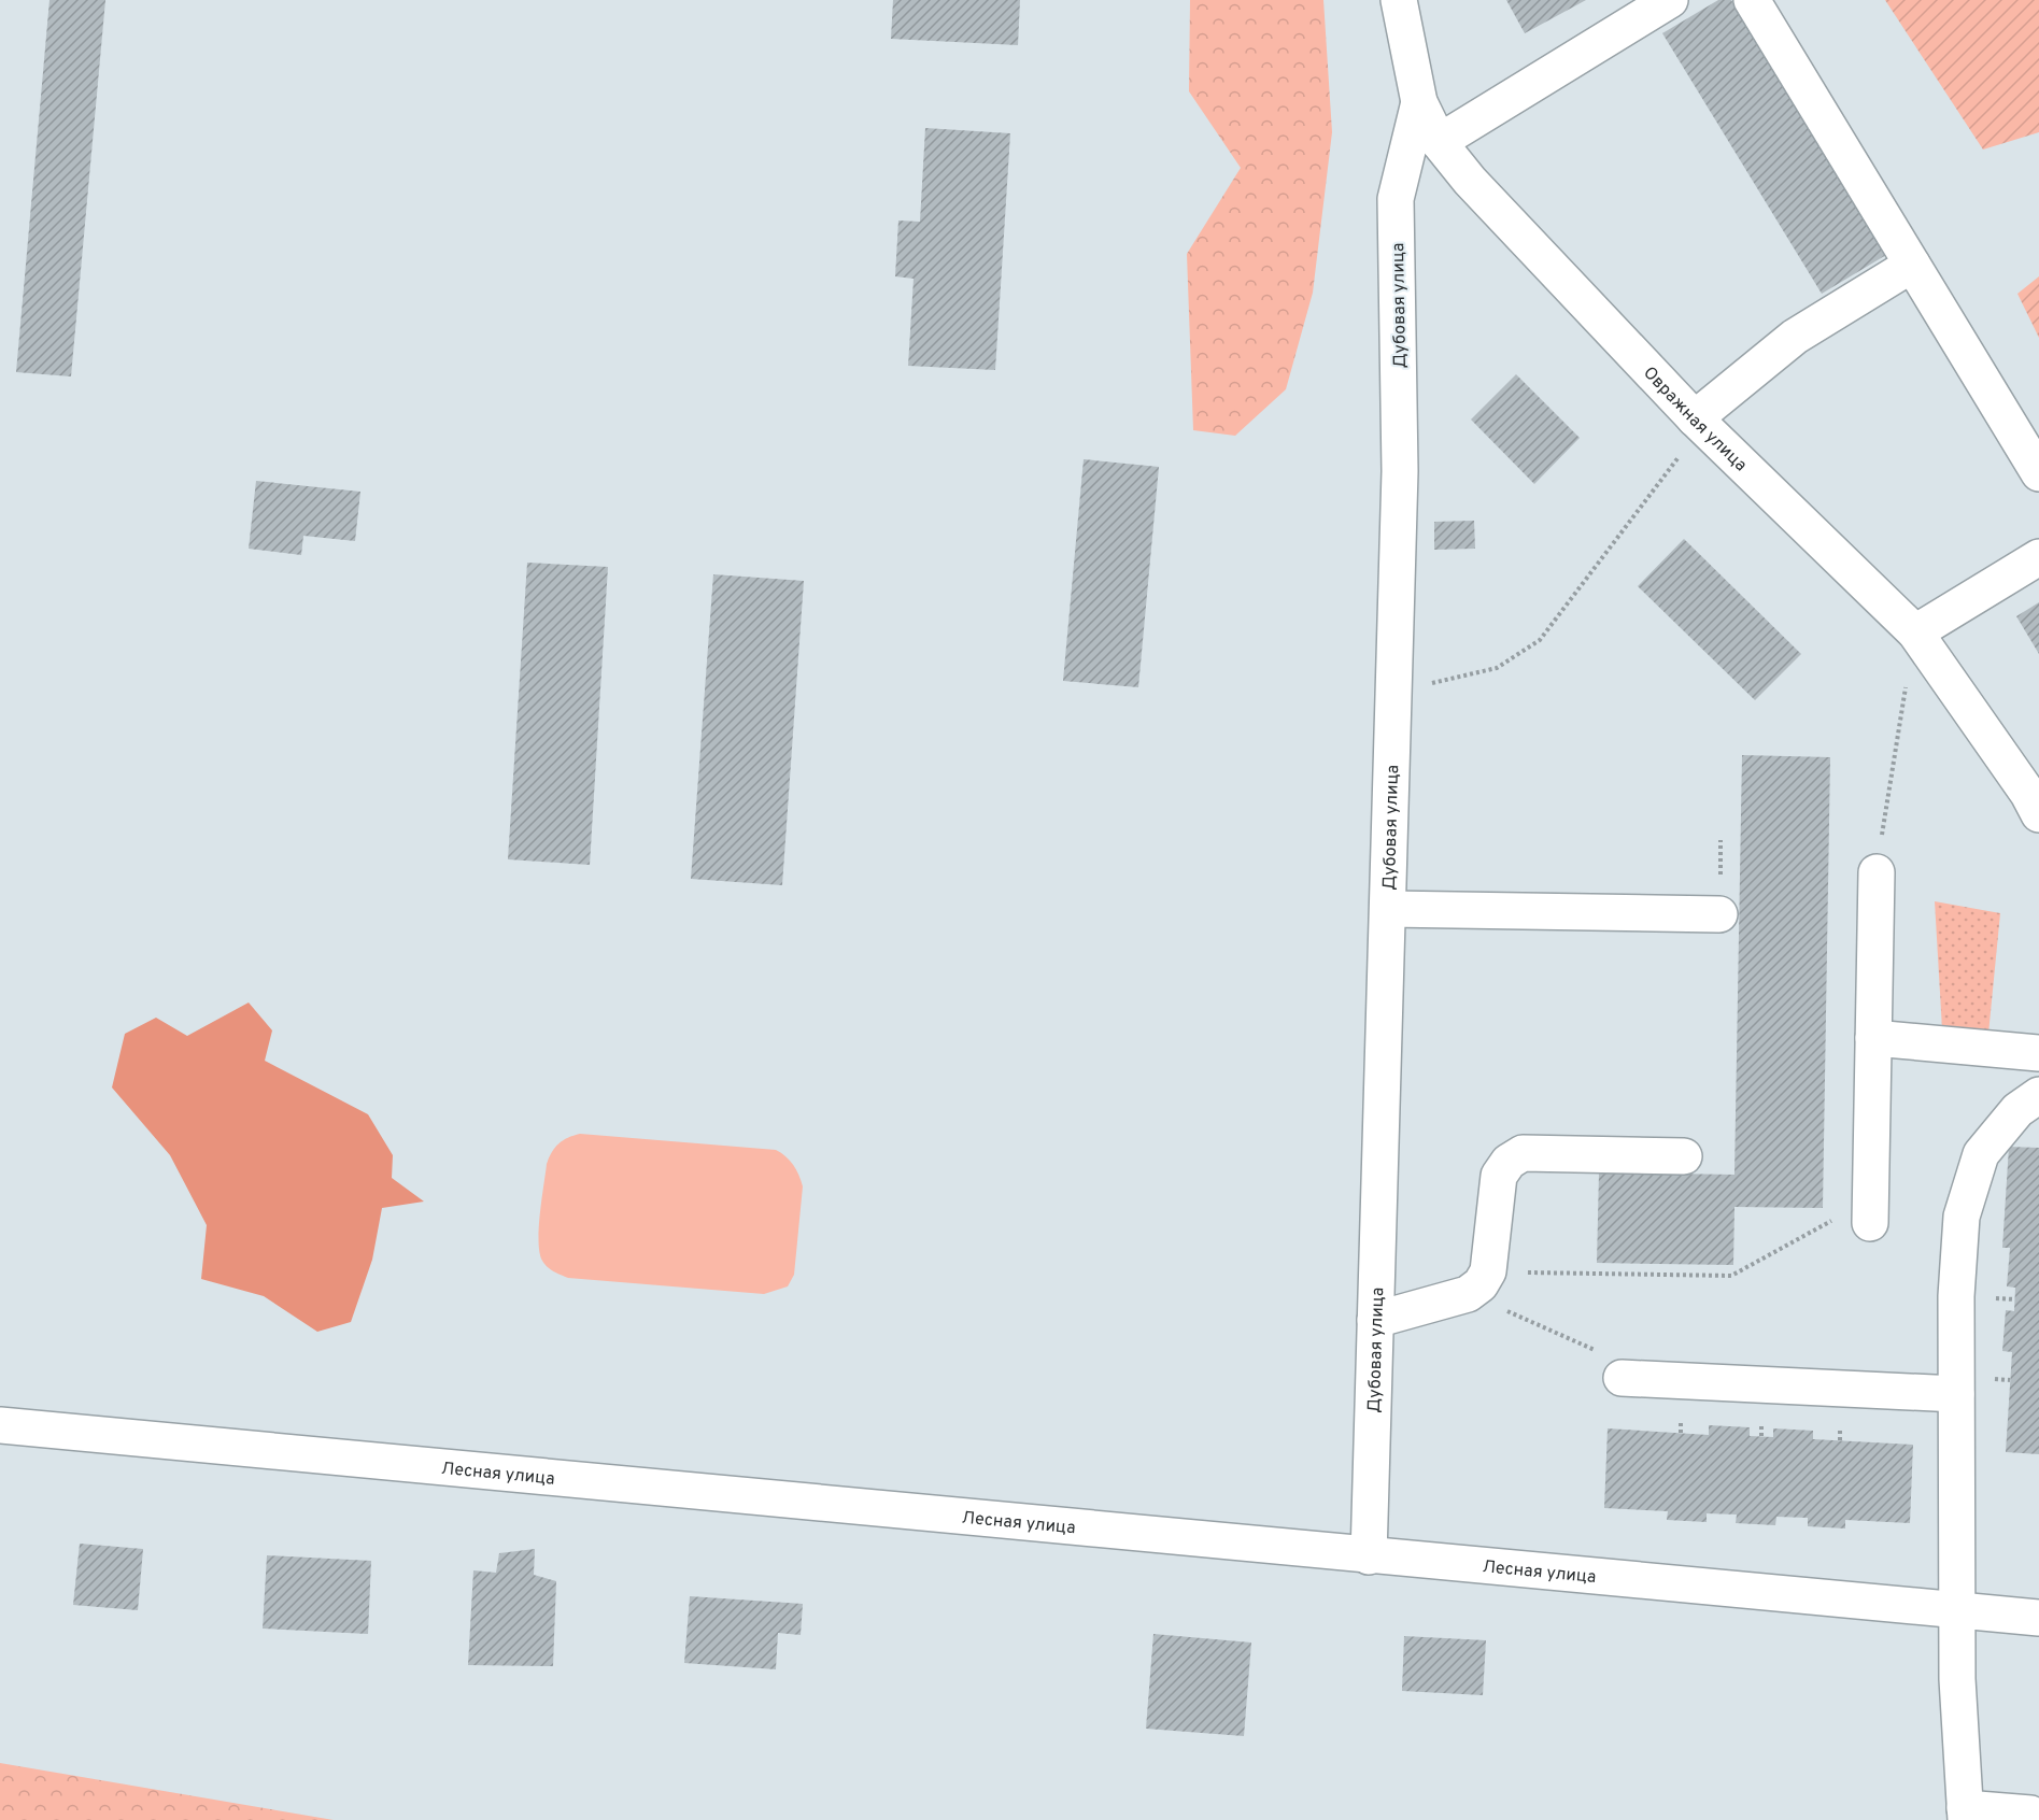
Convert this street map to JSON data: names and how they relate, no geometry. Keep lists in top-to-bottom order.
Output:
{
  "streets": {
    "street": ["Дубовая улица", "Овражная улица", "Лесная улица"]
  },
  "crossings": [
    ["Дубовая улица", "Овражная улица"],
    ["Дубовая улица", "Лесная улица"]
  ]
}
